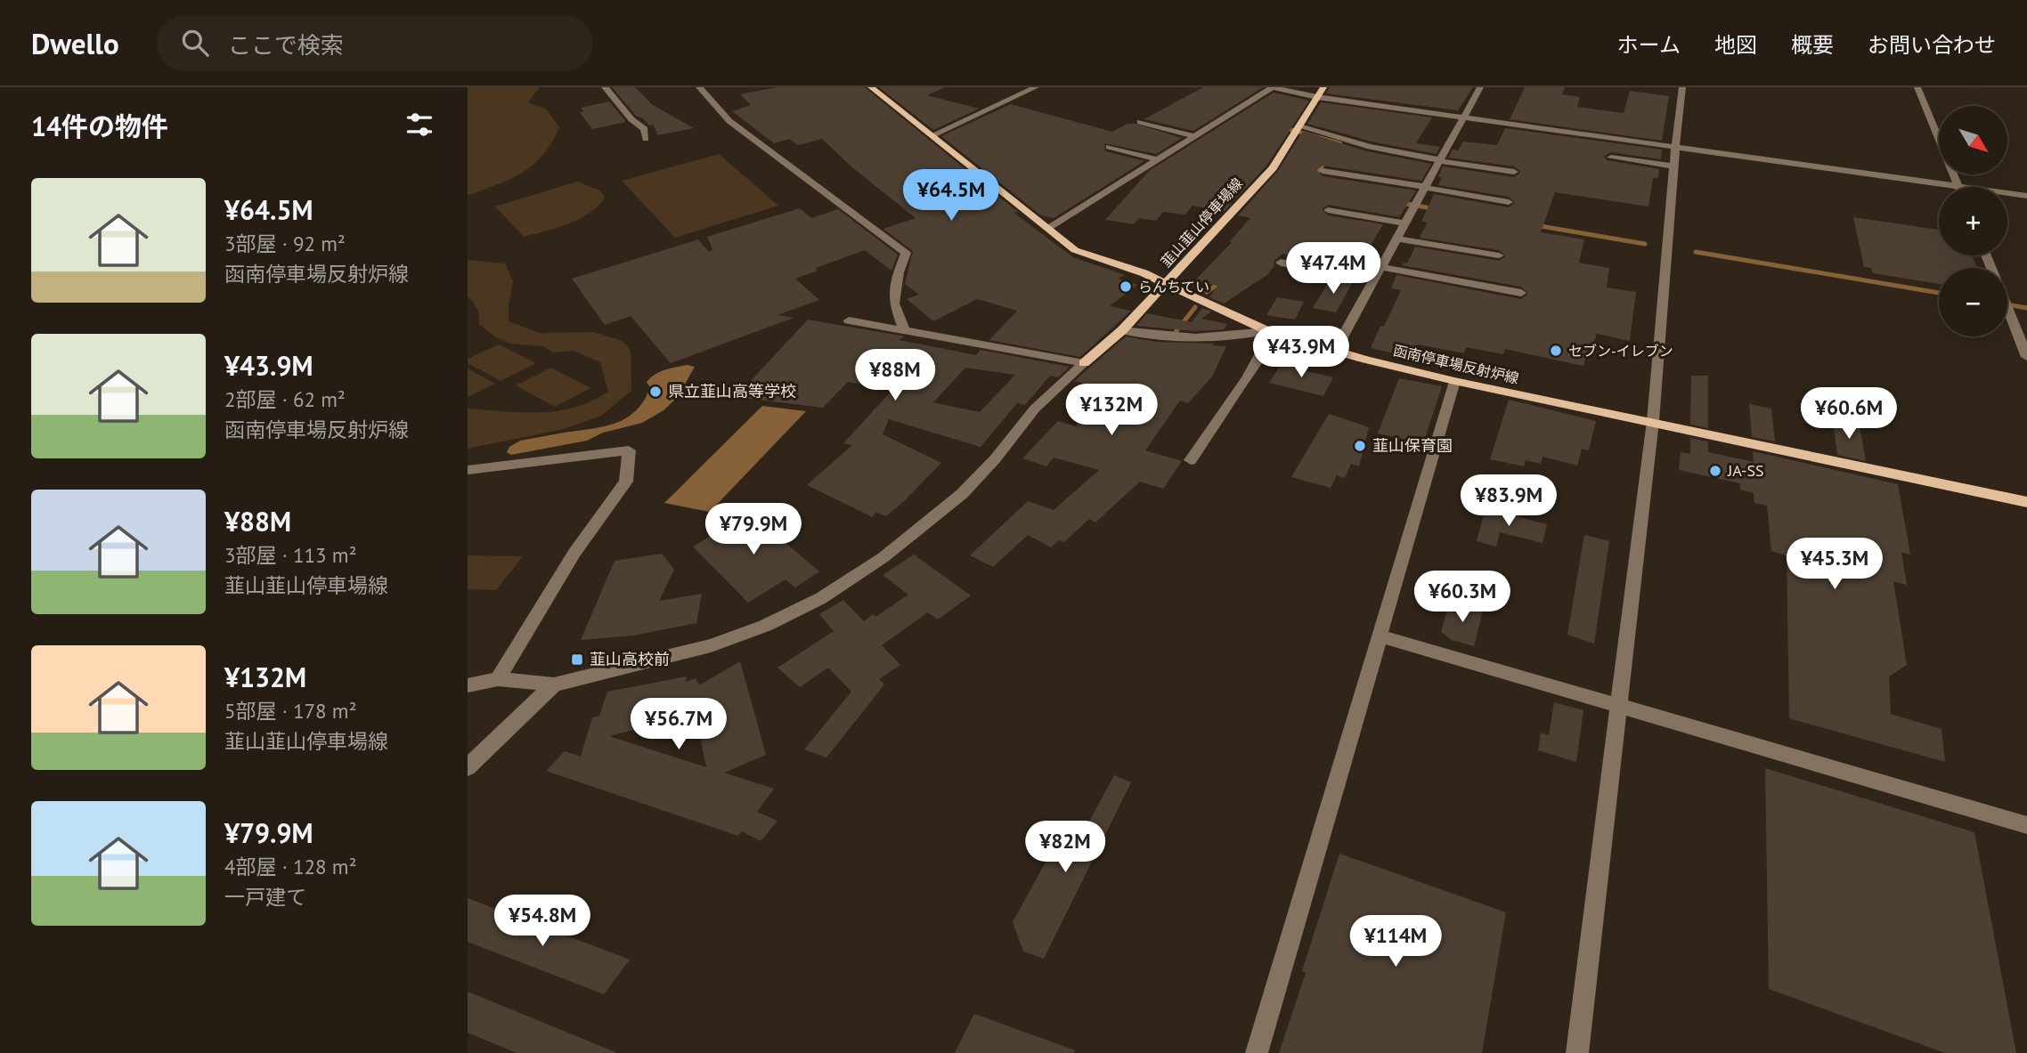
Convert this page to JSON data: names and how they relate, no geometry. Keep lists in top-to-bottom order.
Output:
{
  "streets": {
    "main road": ["韮山韮山停車場線", "函南停車場反射炉線"]
  },
  "crossings": [
    ["韮山韮山停車場線", "函南停車場反射炉線"]
  ],
  "places": {
    "other": [
      "らんちてい",
      "セブン-イレブン",
      "県立韮山高等学校",
      "韮山保育園",
      "JA-SS"
    ],
    "transit": ["韮山高校前"]
  },
  "north": "bottom right",
  "page": {
    "header": "Dwello",
    "search": "ここで検索",
    "nav": [
      "ホーム",
      "地図",
      "概要",
      "お問い合わせ"
    ],
    "heading": "14件の物件",
    "map_buttons": ["+", "−"],
    "list": [
      {
        "name": "¥64.5M",
        "note": "3部屋 · 92 m² · 函南停車場反射炉線"
      },
      {
        "name": "¥43.9M",
        "note": "2部屋 · 62 m² · 函南停車場反射炉線"
      },
      {
        "name": "¥88M",
        "note": "3部屋 · 113 m² · 韮山韮山停車場線"
      },
      {
        "name": "¥132M",
        "note": "5部屋 · 178 m² · 韮山韮山停車場線"
      },
      {
        "name": "¥79.9M",
        "note": "4部屋 · 128 m² · 一戸建て"
      }
    ],
    "price": [
      "¥64.5M",
      "¥47.4M",
      "¥43.9M",
      "¥88M",
      "¥132M",
      "¥60.6M",
      "¥83.9M",
      "¥79.9M",
      "¥45.3M",
      "¥60.3M",
      "¥56.7M",
      "¥82M",
      "¥54.8M",
      "¥114M"
    ]
  }
}
